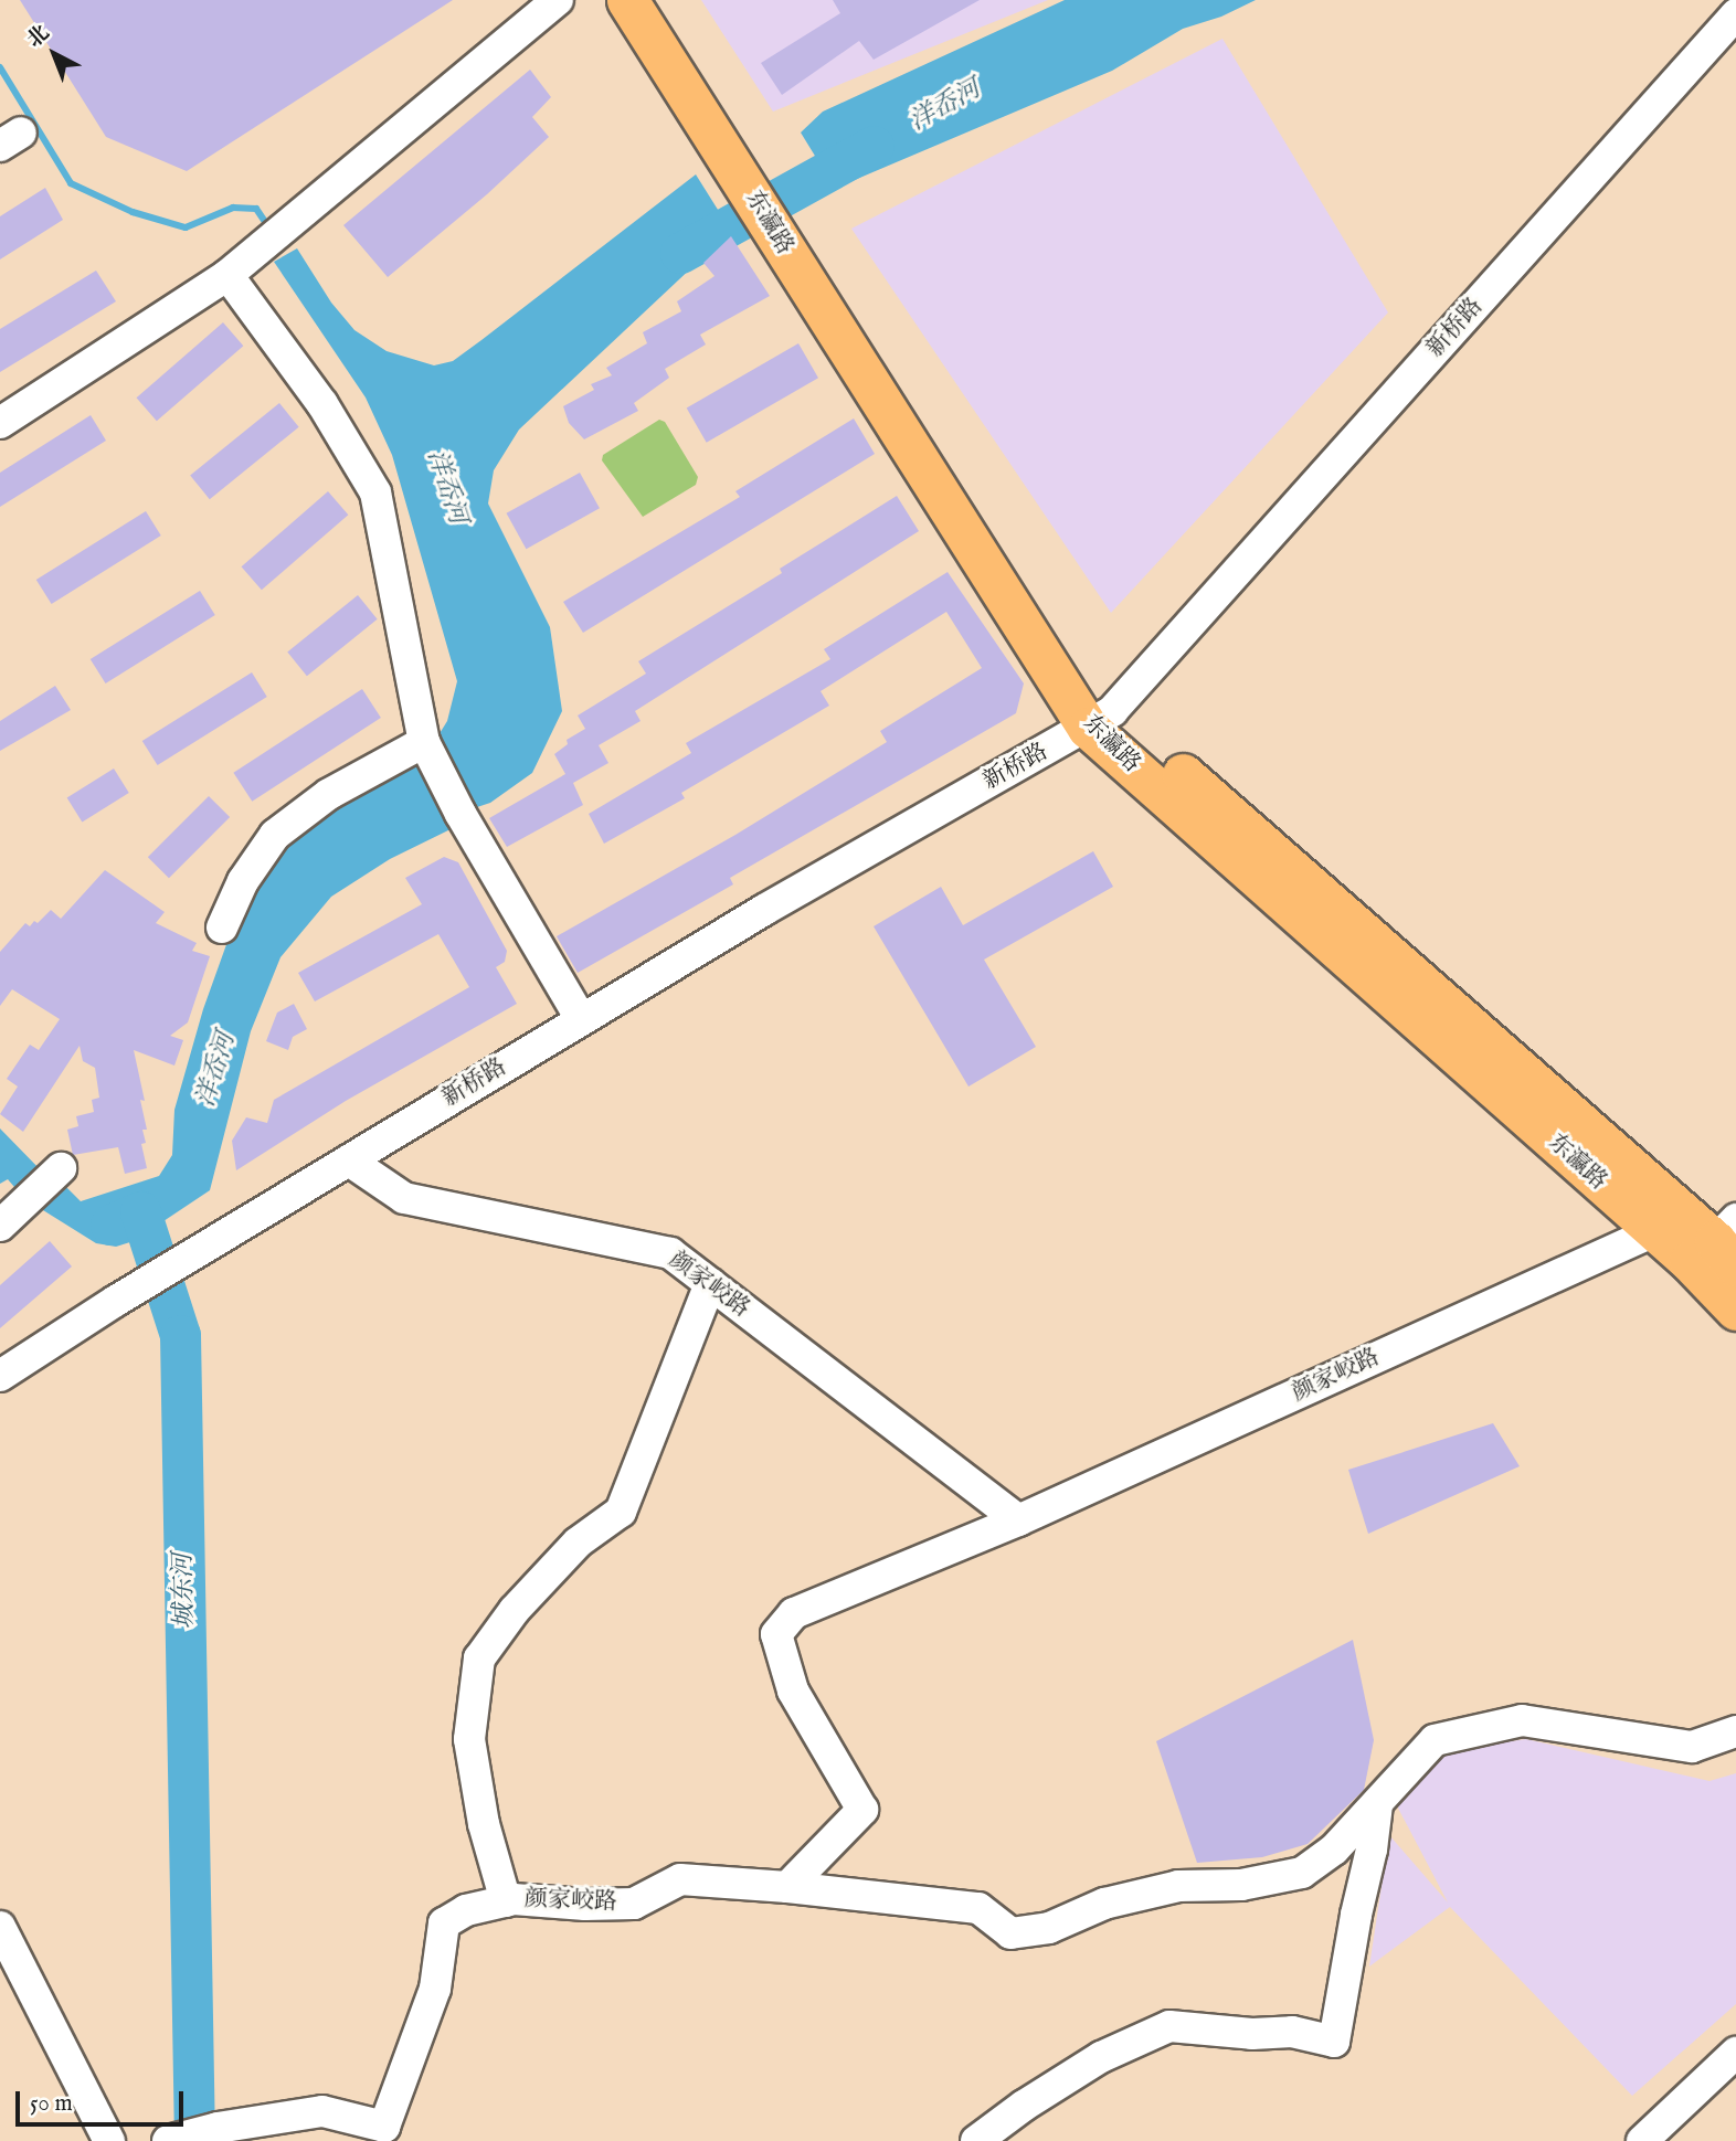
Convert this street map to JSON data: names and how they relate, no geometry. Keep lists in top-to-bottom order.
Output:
{
  "streets": {
    "main road": ["东瀛路"],
    "street": ["新桥路", "颜家峧路"]
  },
  "crossings": [
    ["东瀛路", "新桥路"],
    ["东瀛路", "颜家峧路"],
    ["新桥路", "颜家峧路"]
  ],
  "water": ["洋岙河", "城东河"],
  "scale_bar": "50 m",
  "north": "top left"
}
